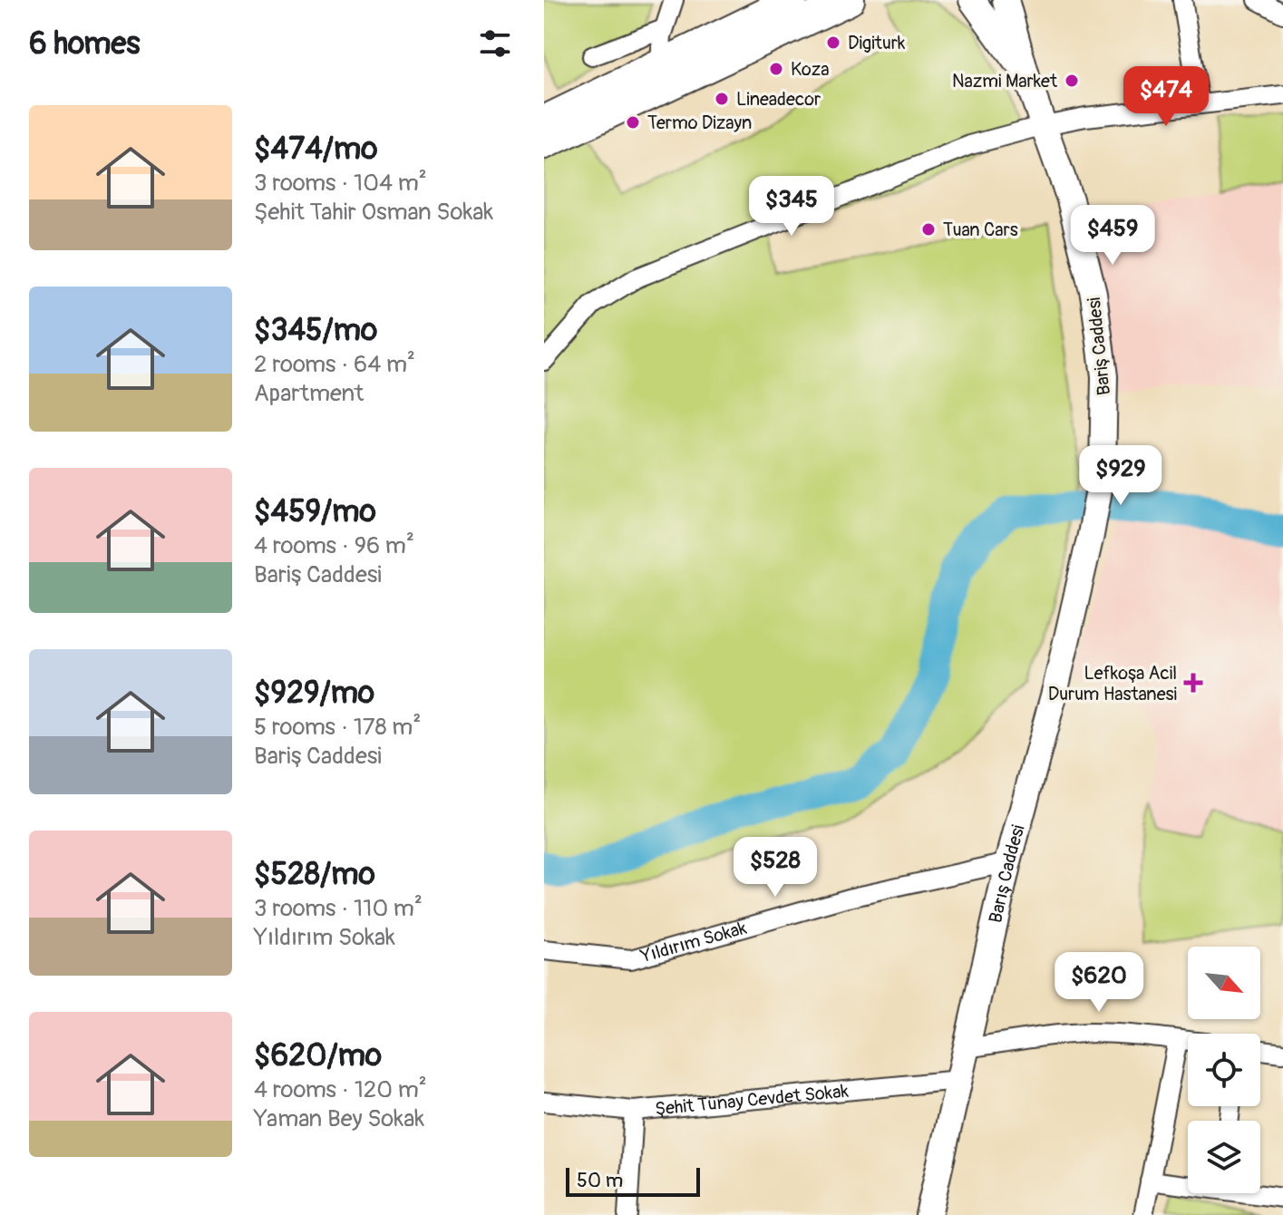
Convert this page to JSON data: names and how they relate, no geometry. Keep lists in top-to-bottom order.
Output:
{
  "streets": {
    "street": [
      "Bariş Caddesi",
      "Barış Caddesi",
      "Yıldırım Sokak",
      "Şehit Tünay Cevdet Sokak"
    ]
  },
  "crossings": [
    ["Bariş Caddesi", "Barış Caddesi"],
    ["Barış Caddesi", "Yıldırım Sokak"],
    ["Barış Caddesi", "Şehit Tünay Cevdet Sokak"]
  ],
  "places": {
    "other": [
      "Digiturk",
      "Koza",
      "Nazmi Market",
      "Lineadecor",
      "Termo Dizayn",
      "Tuan Cars"
    ],
    "health": ["Lefkoşa Acil Durum Hastanesi"]
  },
  "scale_bar": "50 m",
  "north": "bottom right",
  "page": {
    "heading": "6 homes",
    "price": [
      "$474",
      "$345",
      "$459",
      "$929",
      "$528",
      "$620"
    ],
    "list": [
      {
        "name": "$474/mo",
        "note": "3 rooms · 104 m² · Şehit Tahir Osman Sokak"
      },
      {
        "name": "$345/mo",
        "note": "2 rooms · 64 m² · Apartment"
      },
      {
        "name": "$459/mo",
        "note": "4 rooms · 96 m² · Bariş Caddesi"
      },
      {
        "name": "$929/mo",
        "note": "5 rooms · 178 m² · Bariş Caddesi"
      },
      {
        "name": "$528/mo",
        "note": "3 rooms · 110 m² · Yıldırım Sokak"
      },
      {
        "name": "$620/mo",
        "note": "4 rooms · 120 m² · Yaman Bey Sokak"
      }
    ],
    "scale": "50 m"
  }
}
